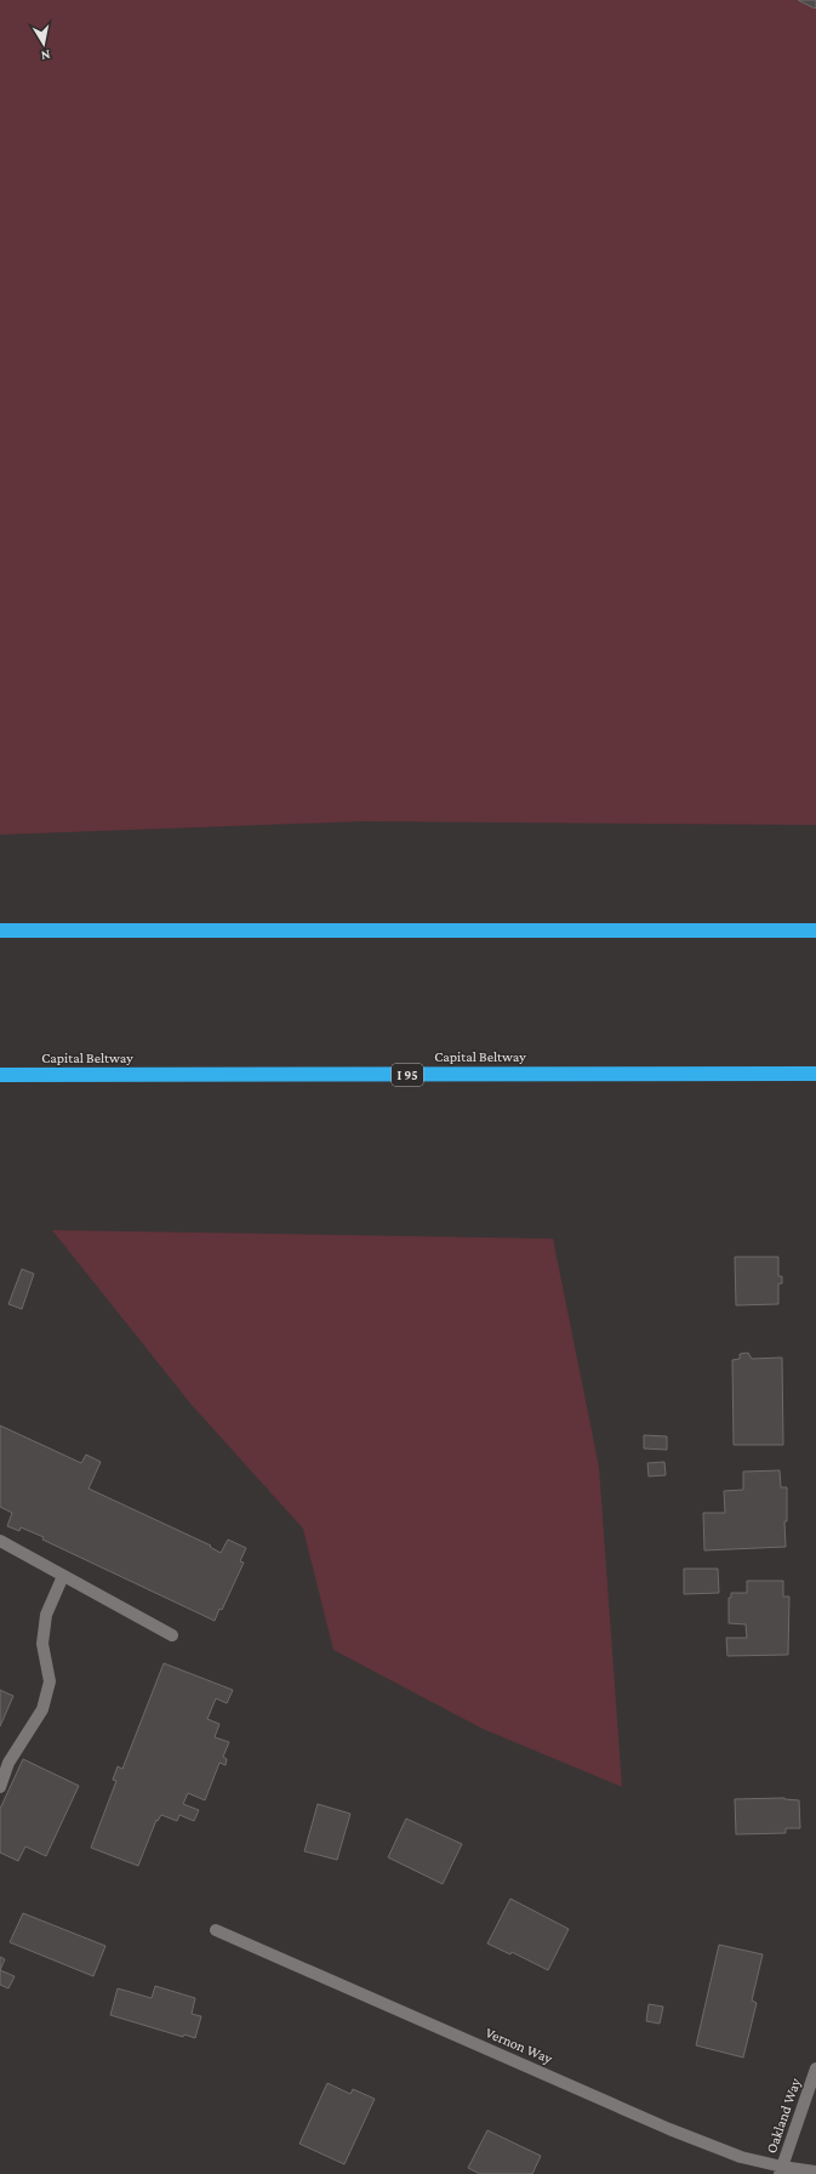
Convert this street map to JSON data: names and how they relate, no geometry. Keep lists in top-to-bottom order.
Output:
{
  "streets": {
    "highway": ["Capital Beltway", "I 95"],
    "street": ["Vernon Way", "Oakland Way"]
  },
  "crossings": [
    ["Vernon Way", "Oakland Way"]
  ],
  "north": "bottom"
}
